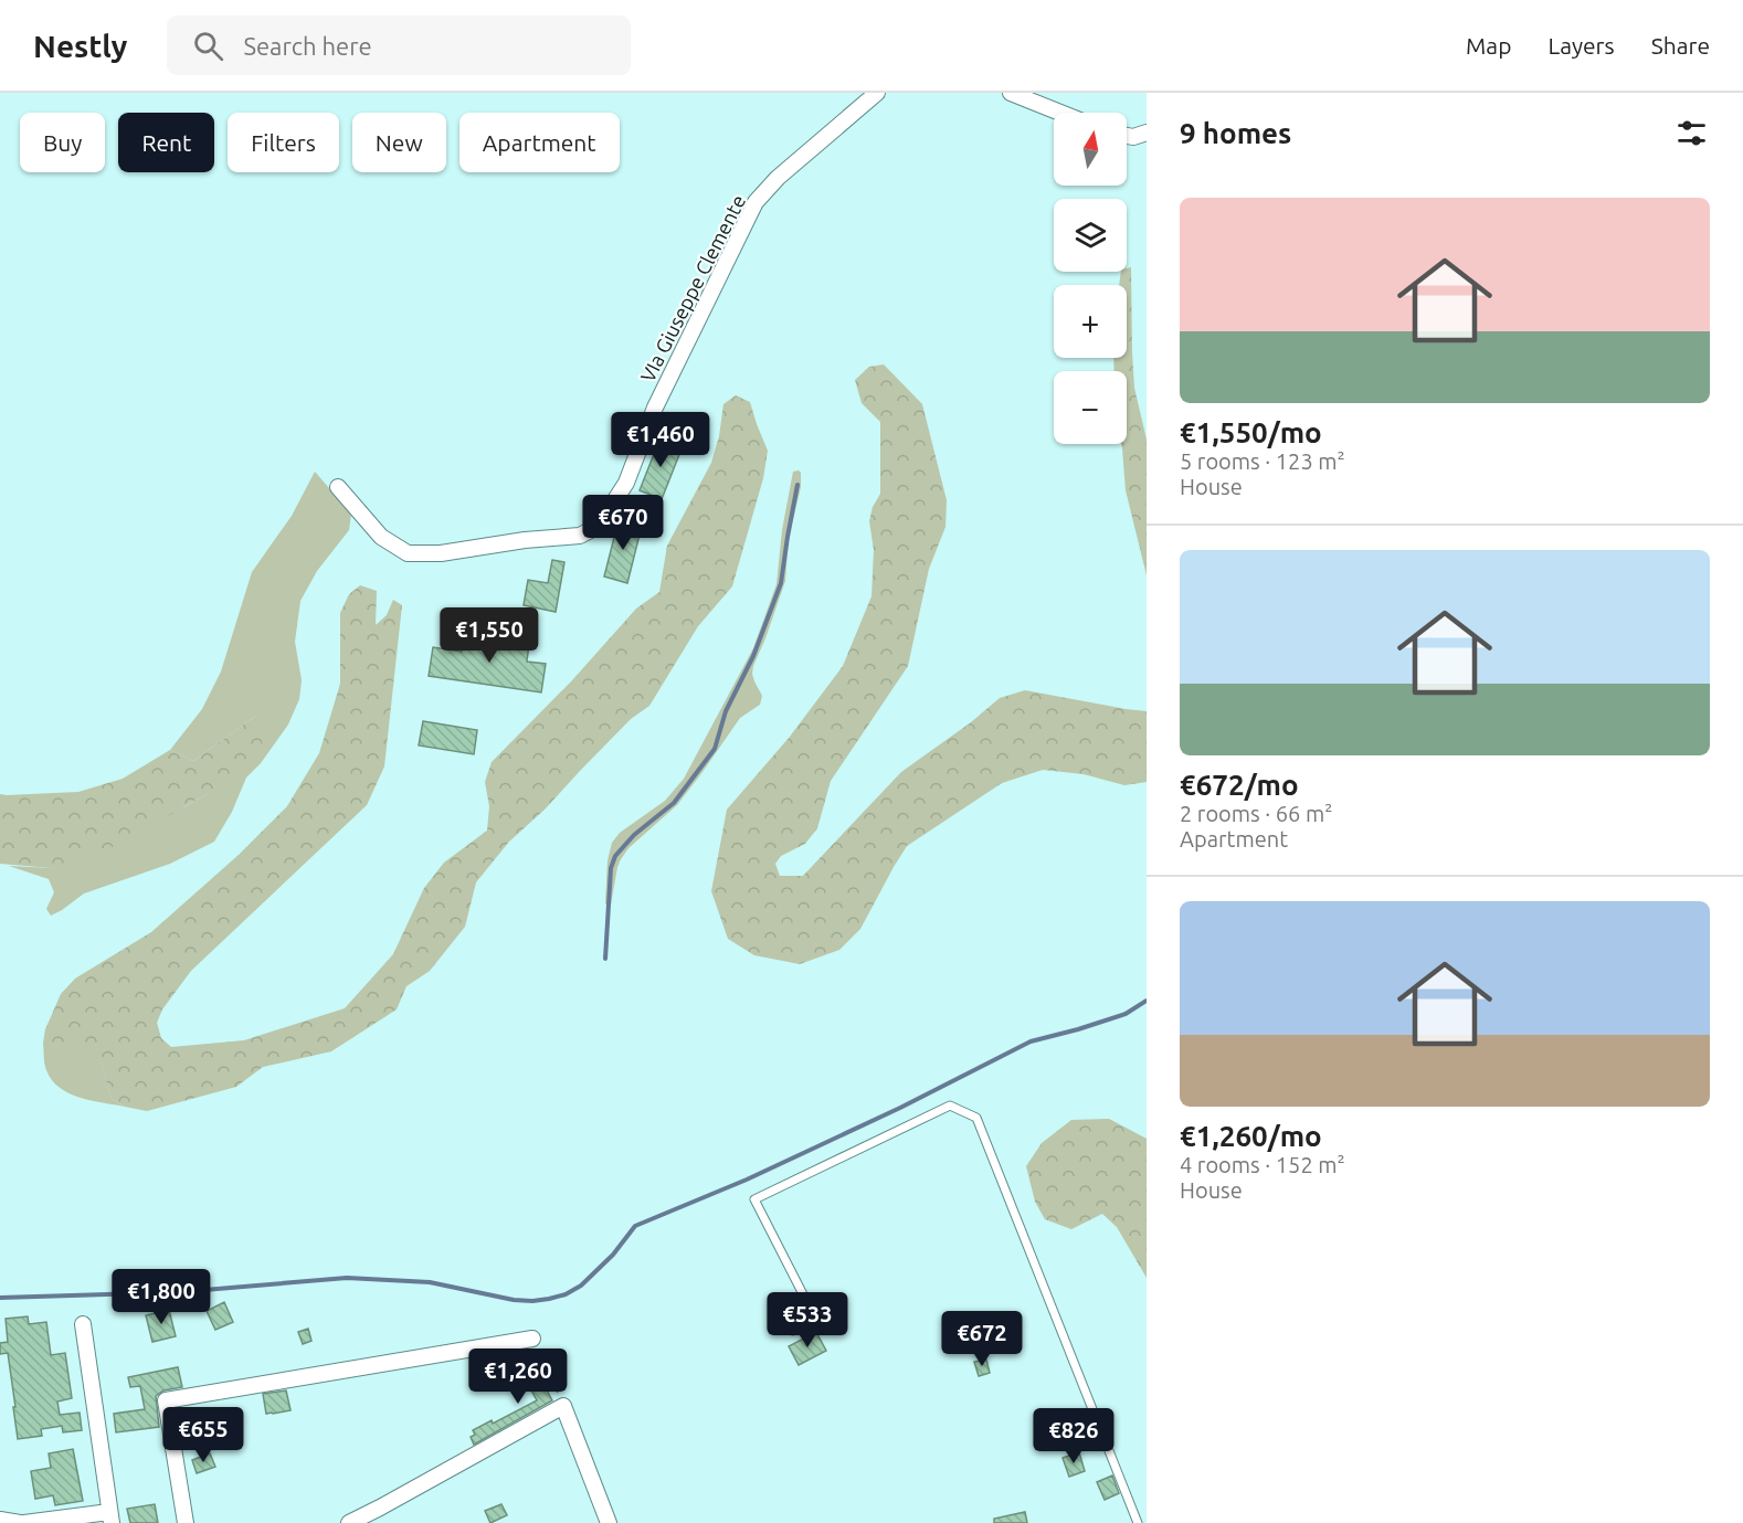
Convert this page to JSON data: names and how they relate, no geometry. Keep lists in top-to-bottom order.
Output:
{
  "streets": {
    "street": ["VIa Giuseppe Clemente"]
  },
  "north": "top",
  "page": {
    "header": "Nestly",
    "search": "Search here",
    "nav": ["Map", "Layers", "Share"],
    "heading": "9 homes",
    "map_buttons": ["+", "−"],
    "chip": [
      "Buy",
      "Rent",
      "Filters",
      "New",
      "Apartment"
    ],
    "list": [
      {
        "name": "€1,550/mo",
        "note": "5 rooms · 123 m² · House"
      },
      {
        "name": "€672/mo",
        "note": "2 rooms · 66 m² · Apartment"
      },
      {
        "name": "€1,260/mo",
        "note": "4 rooms · 152 m² · House"
      }
    ],
    "price": [
      "€1,460",
      "€670",
      "€1,550",
      "€1,800",
      "€533",
      "€672",
      "€1,260",
      "€655",
      "€826"
    ]
  }
}
